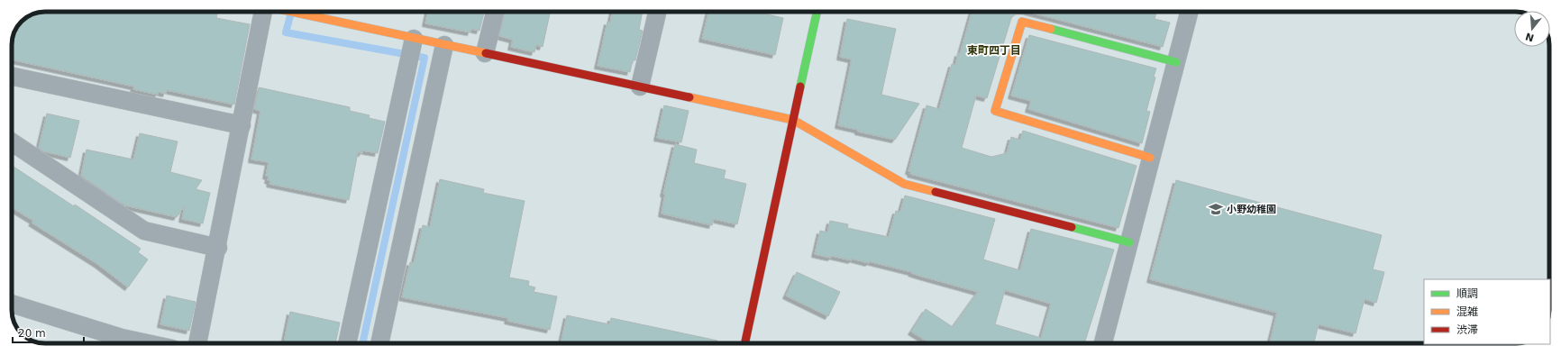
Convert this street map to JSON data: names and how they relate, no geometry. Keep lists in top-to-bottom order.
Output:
{
  "districts": ["東町四丁目"],
  "places": {
    "school or university": ["小野幼稚園"]
  },
  "legend": ["順調", "混雑", "渋滞"],
  "scale_bar": "20 m",
  "north": "bottom"
}
